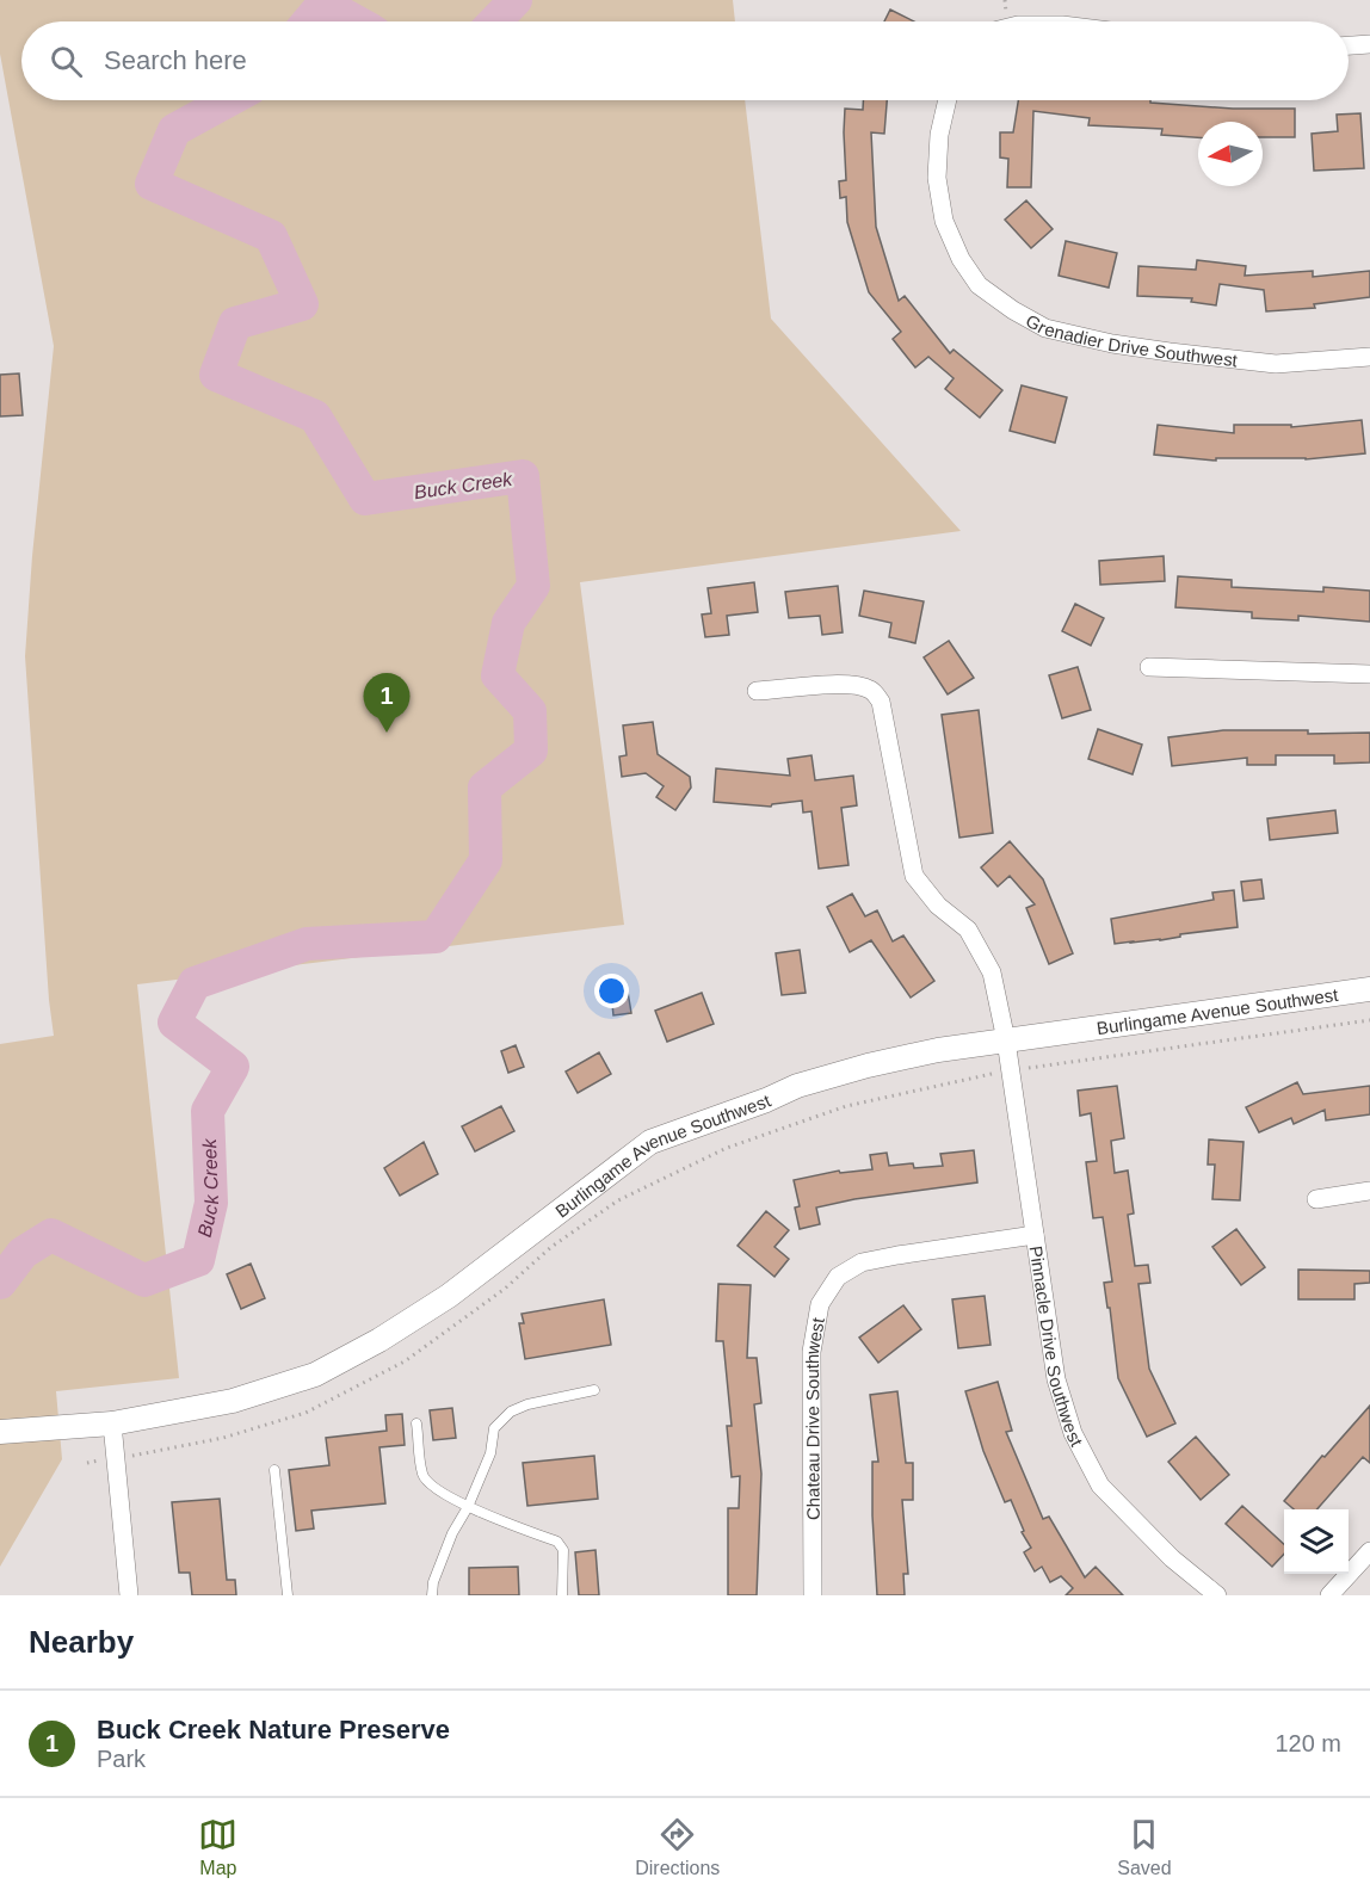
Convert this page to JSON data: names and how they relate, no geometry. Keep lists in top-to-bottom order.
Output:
{
  "streets": {
    "street": [
      "Grenadier Drive Southwest",
      "Burlingame Avenue Southwest",
      "Pinnacle Drive Southwest",
      "Chateau Drive Southwest"
    ]
  },
  "crossings": [
    ["Burlingame Avenue Southwest", "Pinnacle Drive Southwest"],
    ["Pinnacle Drive Southwest", "Chateau Drive Southwest"]
  ],
  "water": ["Buck Creek"],
  "north": "left",
  "page": {
    "search": "Search here",
    "pins": "1",
    "heading": "Nearby",
    "list": [
      {
        "mark": "1",
        "name": "Buck Creek Nature Preserve",
        "note": "Park",
        "value": "120 m"
      }
    ],
    "nav": ["Map", "Directions", "Saved"]
  }
}
